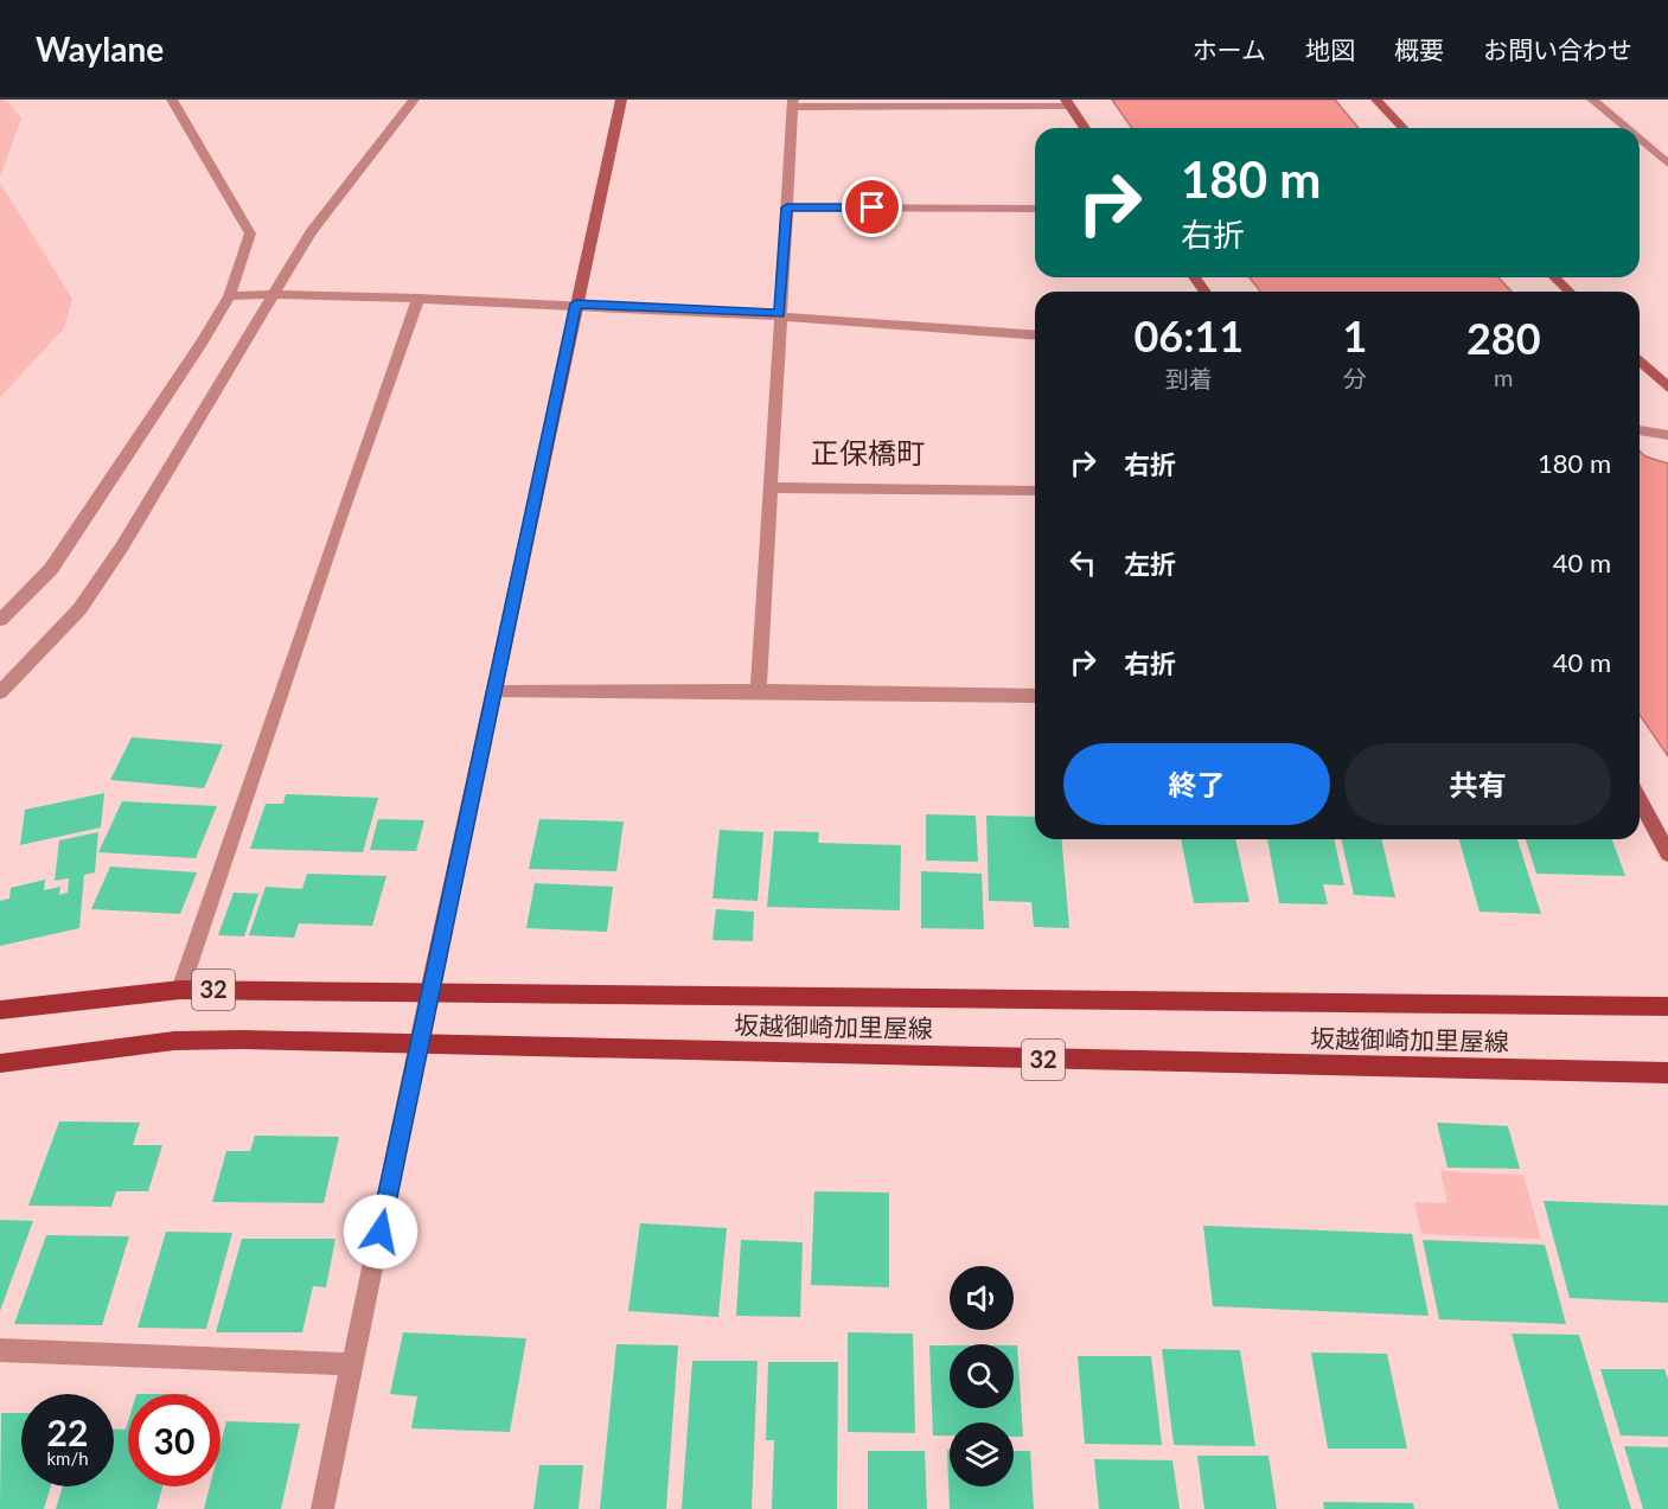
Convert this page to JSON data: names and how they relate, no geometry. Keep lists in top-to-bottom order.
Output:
{
  "streets": {
    "main road": ["32", "坂越御崎加里屋線"]
  },
  "districts": ["正保橋町"],
  "page": {
    "header": "Waylane",
    "nav": [
      "ホーム",
      "地図",
      "概要",
      "お問い合わせ"
    ],
    "turn": ["180 m", "右折"],
    "eta": [
      "06:11",
      "到着",
      "1",
      "分",
      "280",
      "m"
    ],
    "list": [
      {
        "name": "右折",
        "value": "180 m"
      },
      {
        "name": "左折",
        "value": "40 m"
      },
      {
        "name": "右折",
        "value": "40 m"
      }
    ],
    "buttons": ["終了", "共有"],
    "speed": "22 km/h",
    "limit": "30"
  }
}
